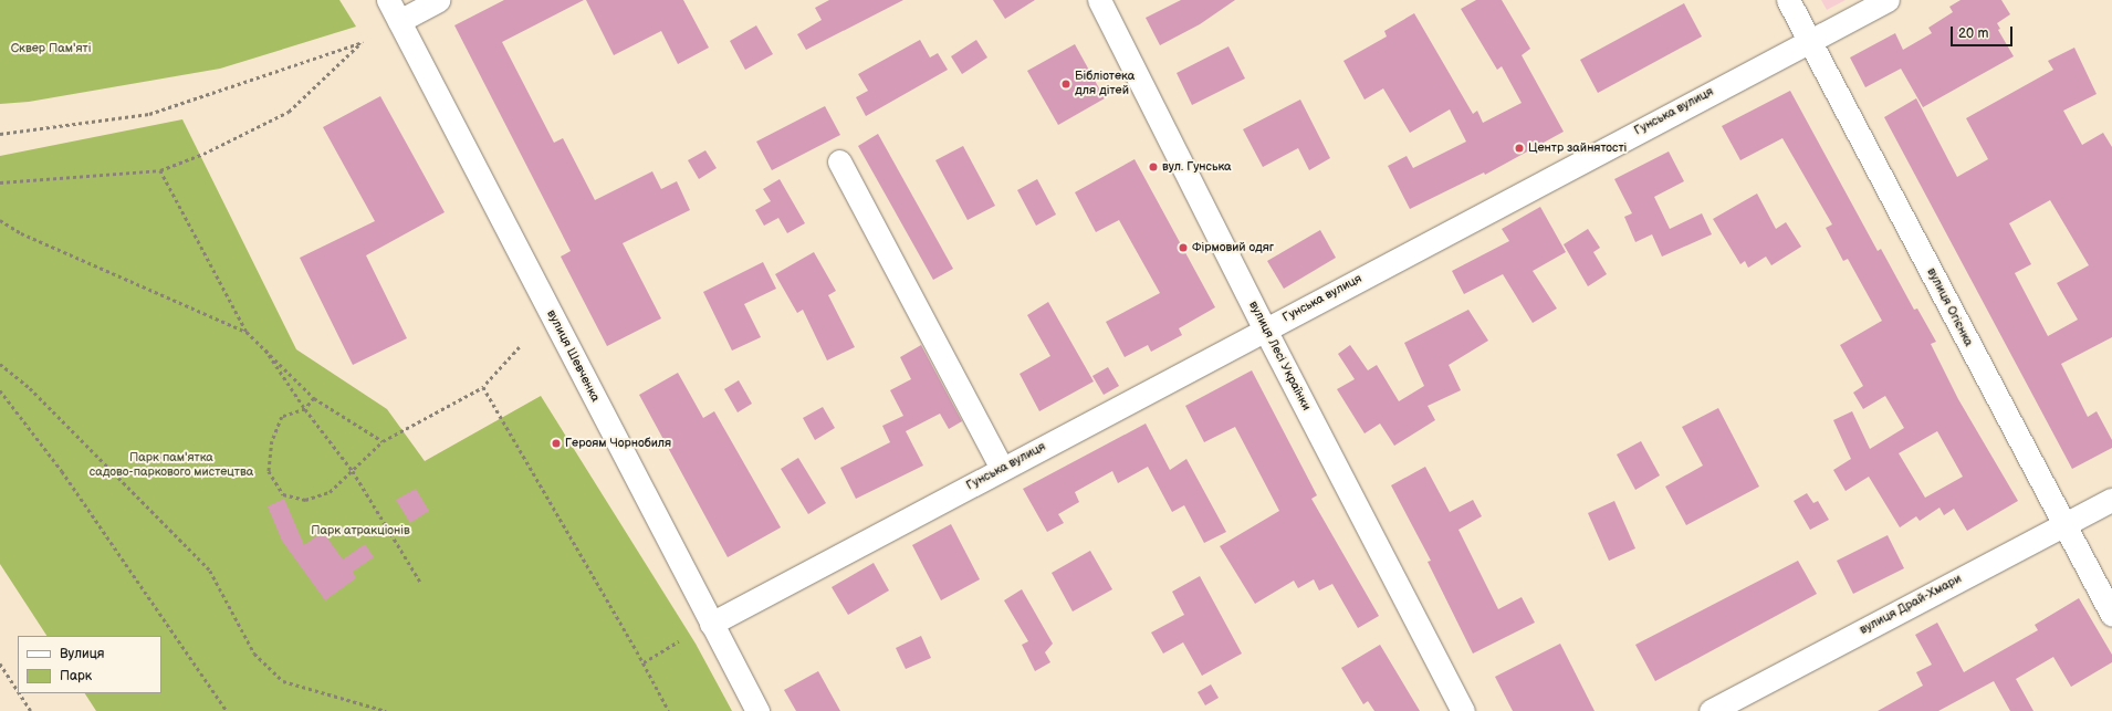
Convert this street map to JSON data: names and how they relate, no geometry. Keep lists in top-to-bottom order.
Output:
{
  "streets": {
    "street": [
      "Гунська вулиця",
      "вулиця Огієнка",
      "вулиця Шевченка",
      "вулиця Лесі Українки",
      "вулиця Драй-Хмари"
    ]
  },
  "crossings": [
    ["Гунська вулиця", "вулиця Огієнка"],
    ["Гунська вулиця", "вулиця Шевченка"],
    ["Гунська вулиця", "вулиця Лесі Українки"],
    ["вулиця Огієнка", "вулиця Драй-Хмари"]
  ],
  "parks": ["Сквер Пам'яті", "Парк пам'ятка садово-паркового мистецтва", "Парк атракціонів"],
  "places": [
    "Бібліотека для дітей",
    "Центр зайнятості",
    "вул. Гунська",
    "Фірмовий одяг",
    "Героям Чорнобиля"
  ],
  "legend": ["Вулиця", "Парк"],
  "scale_bar": "20 m"
}
